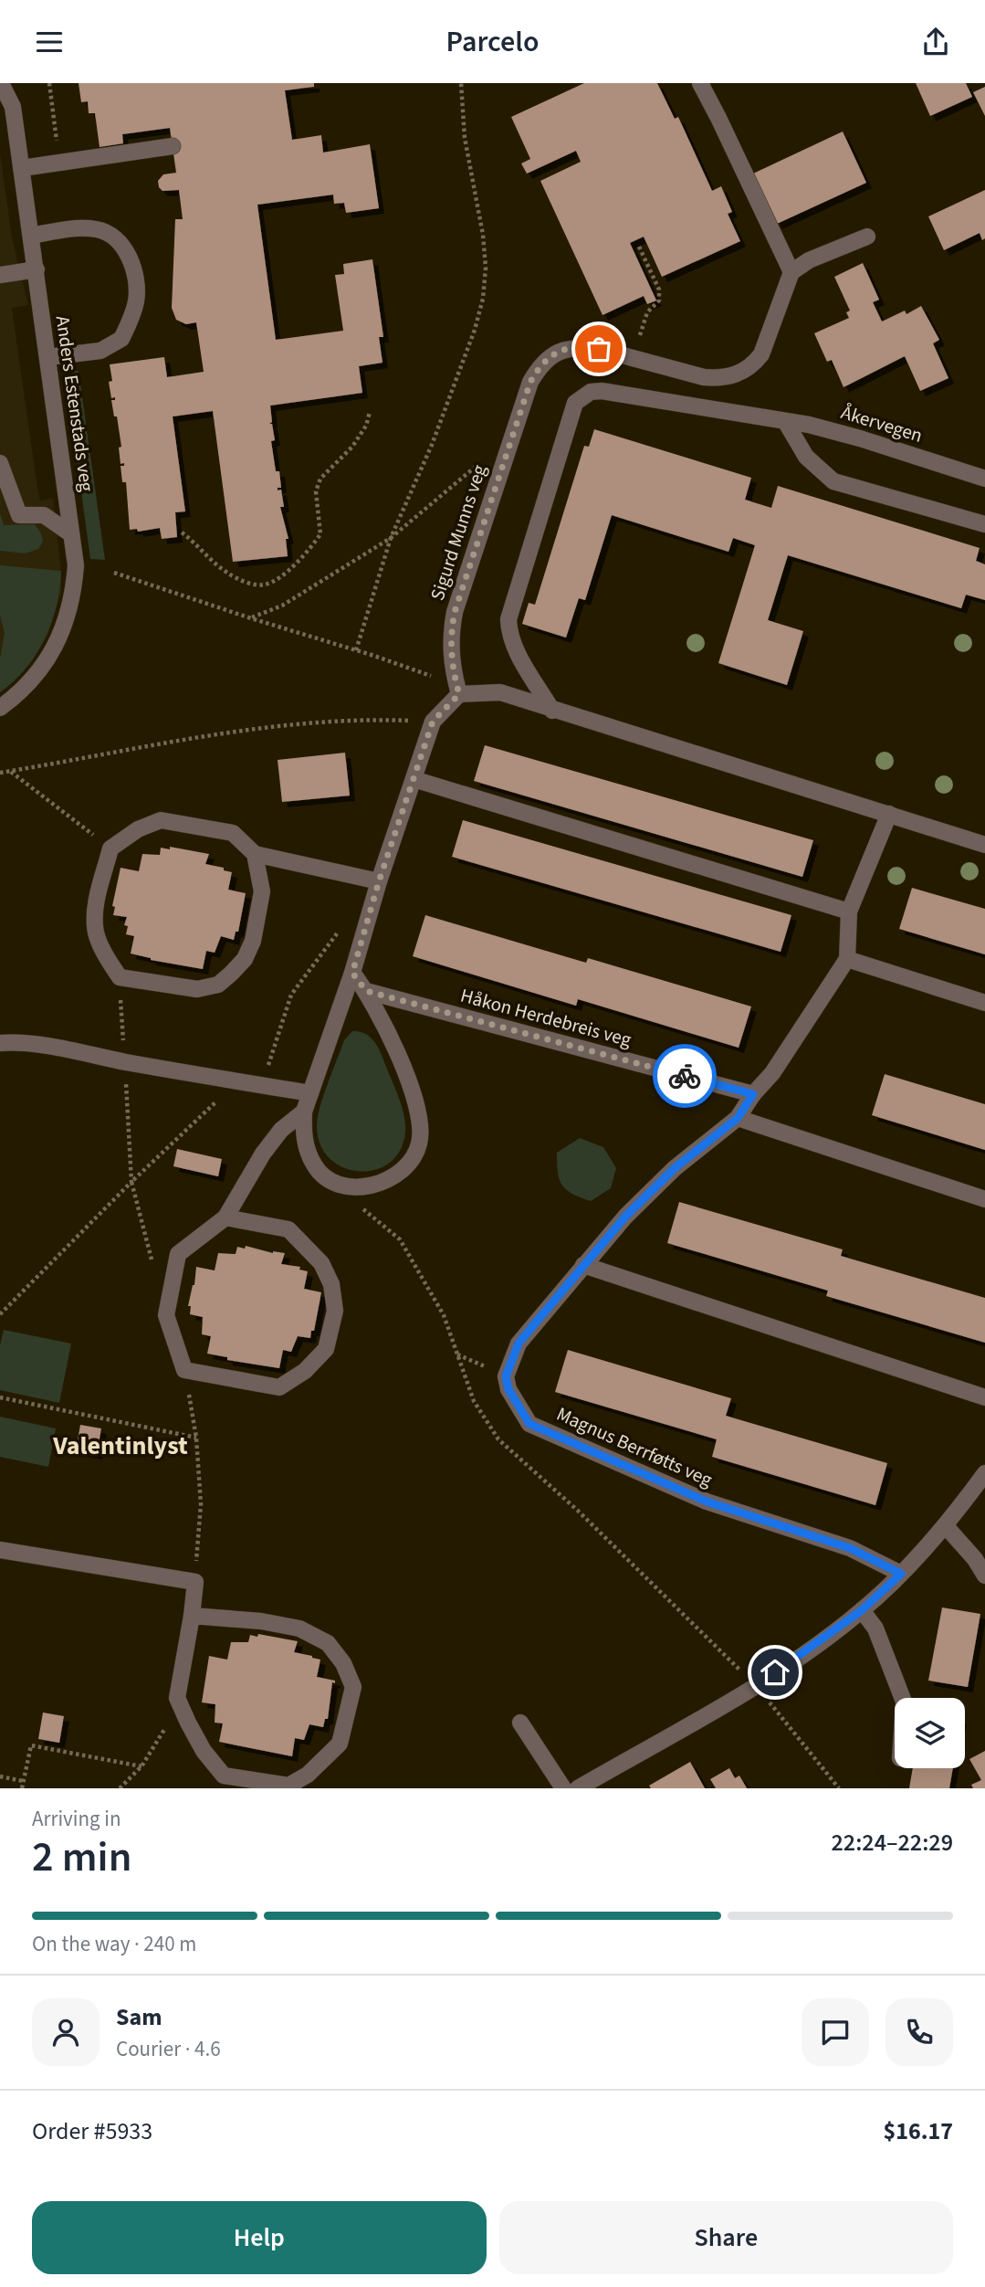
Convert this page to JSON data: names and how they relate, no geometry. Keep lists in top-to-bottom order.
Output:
{
  "streets": {
    "street": [
      "Anders Estenstads veg",
      "Åkervegen",
      "Sigurd Munns veg",
      "Håkon Herdebreis veg",
      "Magnus Berrføtts veg"
    ]
  },
  "districts": ["Valentinlyst"],
  "page": {
    "header": "Parcelo",
    "heading": ["2 min", "Arriving in", "22:24–22:29"],
    "panel": [
      "Sam",
      "Courier · 4.6",
      "Order #5933",
      "$16.17"
    ],
    "bar": "On the way · 240 m",
    "buttons": ["Help", "Share"]
  }
}
